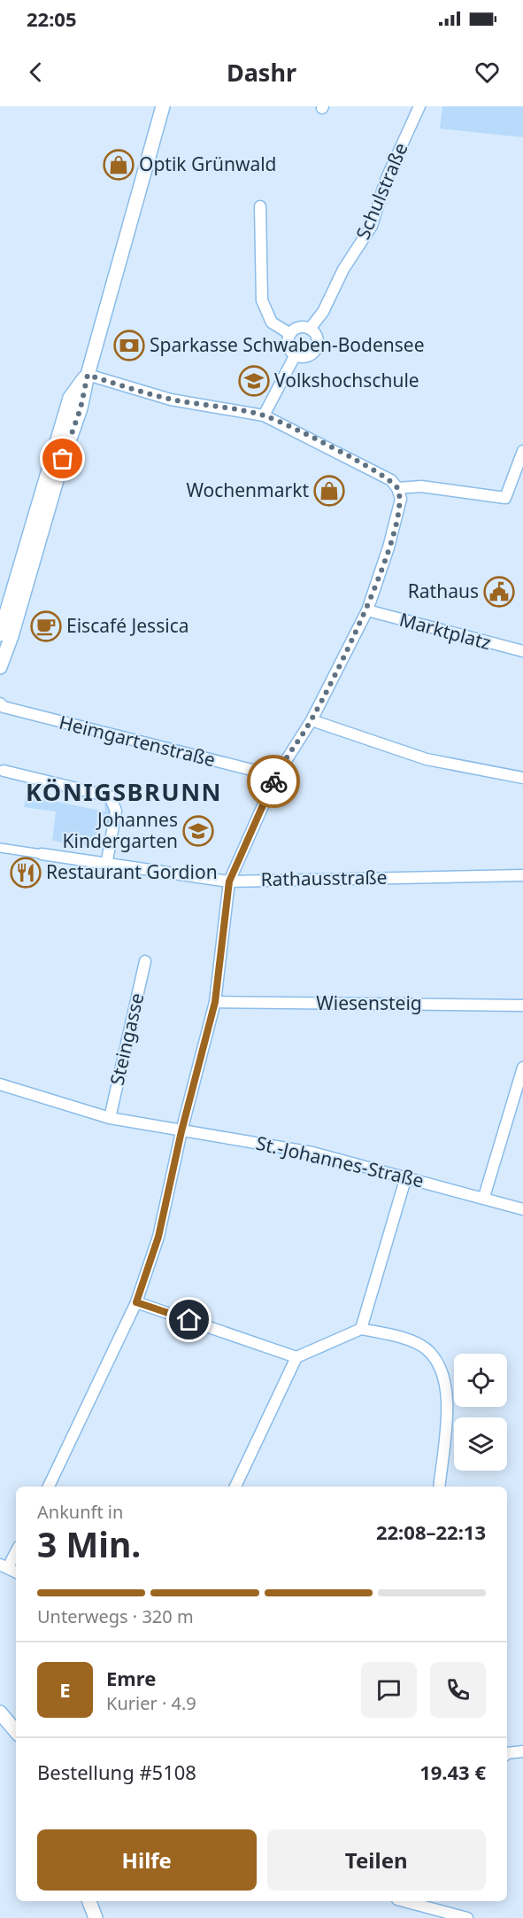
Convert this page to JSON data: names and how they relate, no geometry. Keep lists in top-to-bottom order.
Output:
{
  "streets": {
    "street": [
      "Schulstraße",
      "Marktplatz",
      "Heimgartenstraße",
      "Rathausstraße",
      "Wiesensteig",
      "Steingasse",
      "St.-Johannes-Straße"
    ]
  },
  "crossings": [
    ["Steingasse", "St.-Johannes-Straße"]
  ],
  "districts": ["KÖNIGSBRUNN"],
  "places": {
    "shop": ["Optik Grünwald", "Wochenmarkt"],
    "bank": ["Sparkasse Schwaben-Bodensee"],
    "school or university": ["Volkshochschule", "Johannes Kindergarten"],
    "public building": ["Rathaus"],
    "cafe": ["Eiscafé Jessica"],
    "restaurant": ["Restaurant Gordion"]
  },
  "page": {
    "status": "22:05",
    "header": "Dashr",
    "heading": ["3 Min.", "Ankunft in", "22:08–22:13"],
    "panel": [
      "Emre",
      "Kurier · 4.9",
      "Bestellung #5108",
      "19.43 €"
    ],
    "bar": "Unterwegs · 320 m",
    "round": "E",
    "buttons": ["Hilfe", "Teilen"]
  }
}
